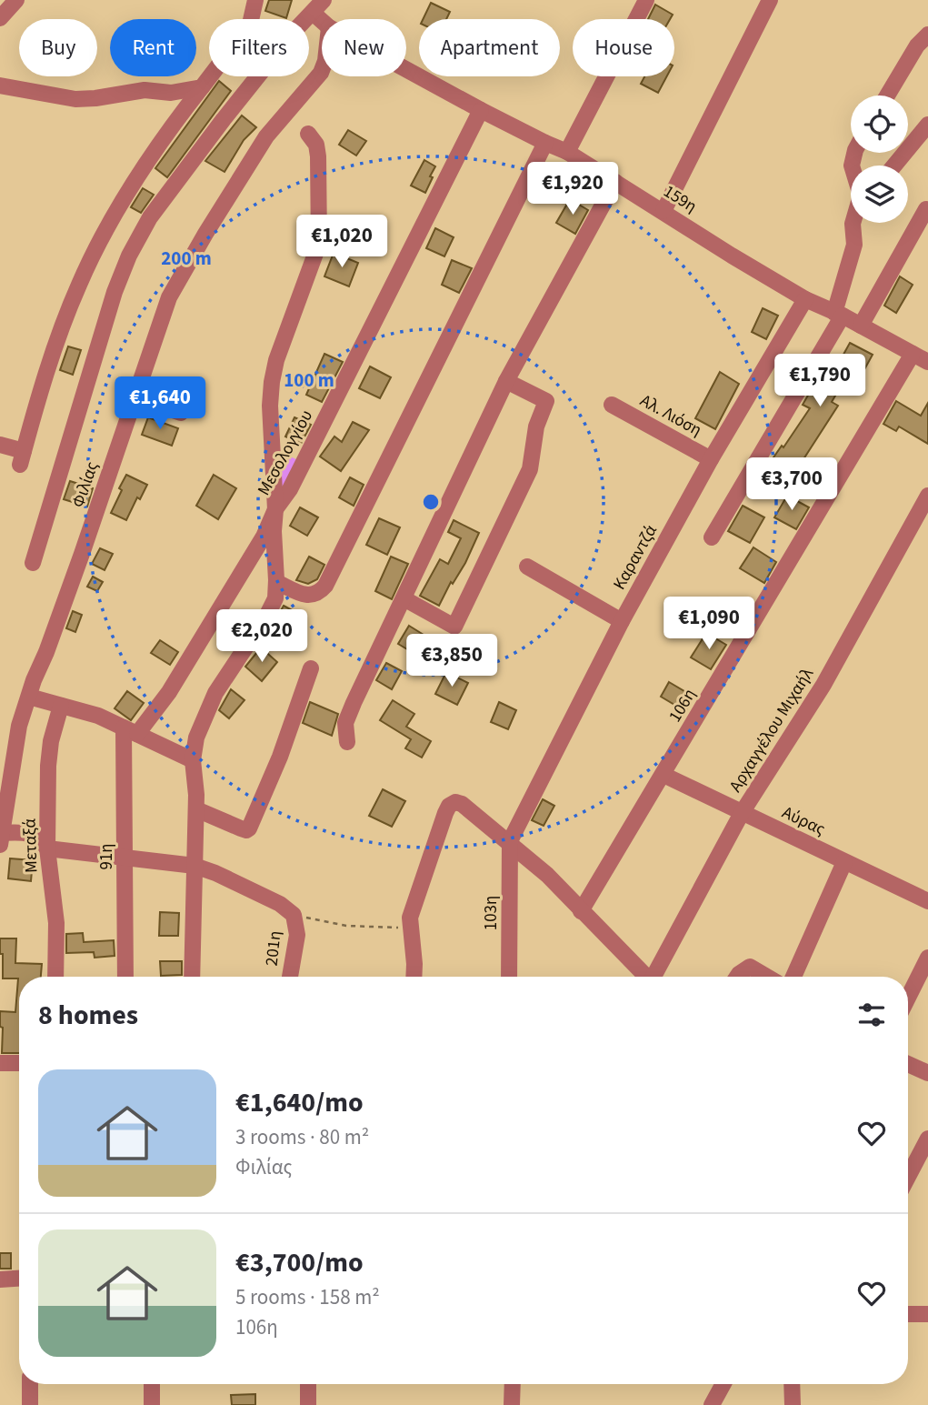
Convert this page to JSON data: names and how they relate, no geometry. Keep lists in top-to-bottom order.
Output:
{
  "streets": {
    "street": [
      "159η",
      "Αλ. Λιόση",
      "Μεσολογγίου",
      "Φιλίας",
      "Καραντζά",
      "106η",
      "Αρχαγγέλου Μιχαήλ",
      "Αύρας",
      "Μεταξά",
      "91η",
      "103η",
      "201η"
    ]
  },
  "crossings": [
    ["159η", "Μεσολογγίου"],
    ["159η", "Καραντζά"],
    ["159η", "106η"],
    ["Αλ. Λιόση", "Καραντζά"],
    ["Μεσολογγίου", "91η"],
    ["Καραντζά", "103η"],
    ["106η", "Αύρας"],
    ["Αρχαγγέλου Μιχαήλ", "Αύρας"]
  ],
  "page": {
    "chip": [
      "Buy",
      "Rent",
      "Filters",
      "New",
      "Apartment",
      "House"
    ],
    "price": [
      "€1,920",
      "€1,020",
      "€1,790",
      "€1,640",
      "€3,700",
      "€1,090",
      "€2,020",
      "€3,850"
    ],
    "heading": "8 homes",
    "list": [
      {
        "name": "€1,640/mo",
        "note": "3 rooms · 80 m² · Φιλίας"
      },
      {
        "name": "€3,700/mo",
        "note": "5 rooms · 158 m² · 106η"
      }
    ]
  },
  "rings": ["200 m", "100 m"]
}
